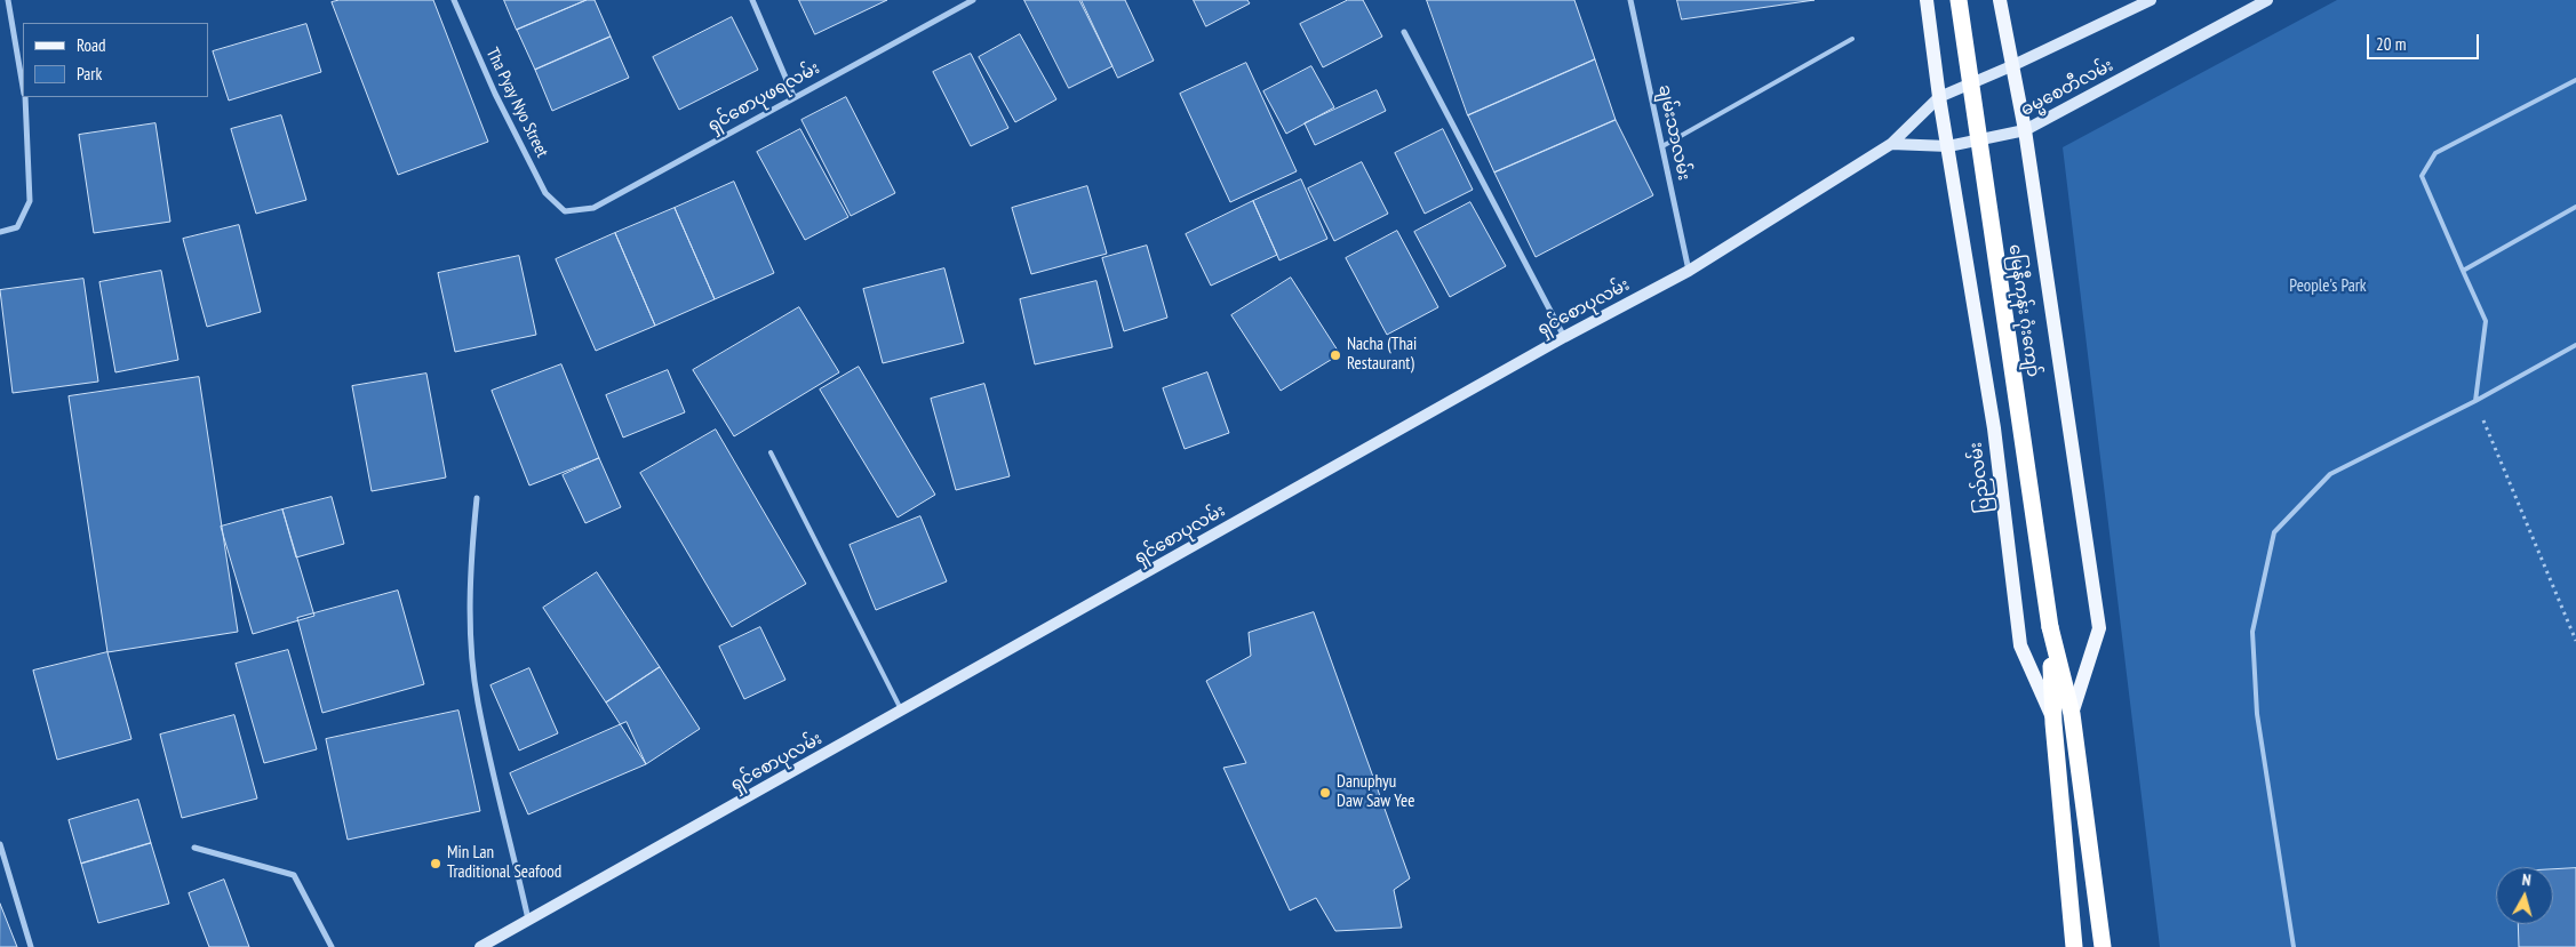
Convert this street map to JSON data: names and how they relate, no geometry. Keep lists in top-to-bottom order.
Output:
{
  "streets": {
    "highway": ["မြေနီကုန်း ဂုံးကျော်", "ပြည်လမ်း"],
    "main road": ["ဓမ္မစေတီလမ်း", "ရှင်စောပုလမ်း"],
    "street": ["ရှင်စောပုဖရလမ်း", "Tha Pyay Nyo Street", "ချမ်းသာလမ်း"]
  },
  "crossings": [
    ["ဓမ္မစေတီလမ်း", "ရှင်စောပုလမ်း"],
    ["ဓမ္မစေတီလမ်း", "ပြည်လမ်း"],
    ["ရှင်စောပုဖရလမ်း", "Tha Pyay Nyo Street"],
    ["ချမ်းသာလမ်း", "ရှင်စောပုလမ်း"]
  ],
  "parks": ["People's Park"],
  "places": ["Nacha (Thai Restaurant)", "Danuphyu Daw Saw Yee", "Min Lan Traditional Seafood"],
  "legend": ["Road", "Park"],
  "scale_bar": "20 m",
  "north": "top"
}
